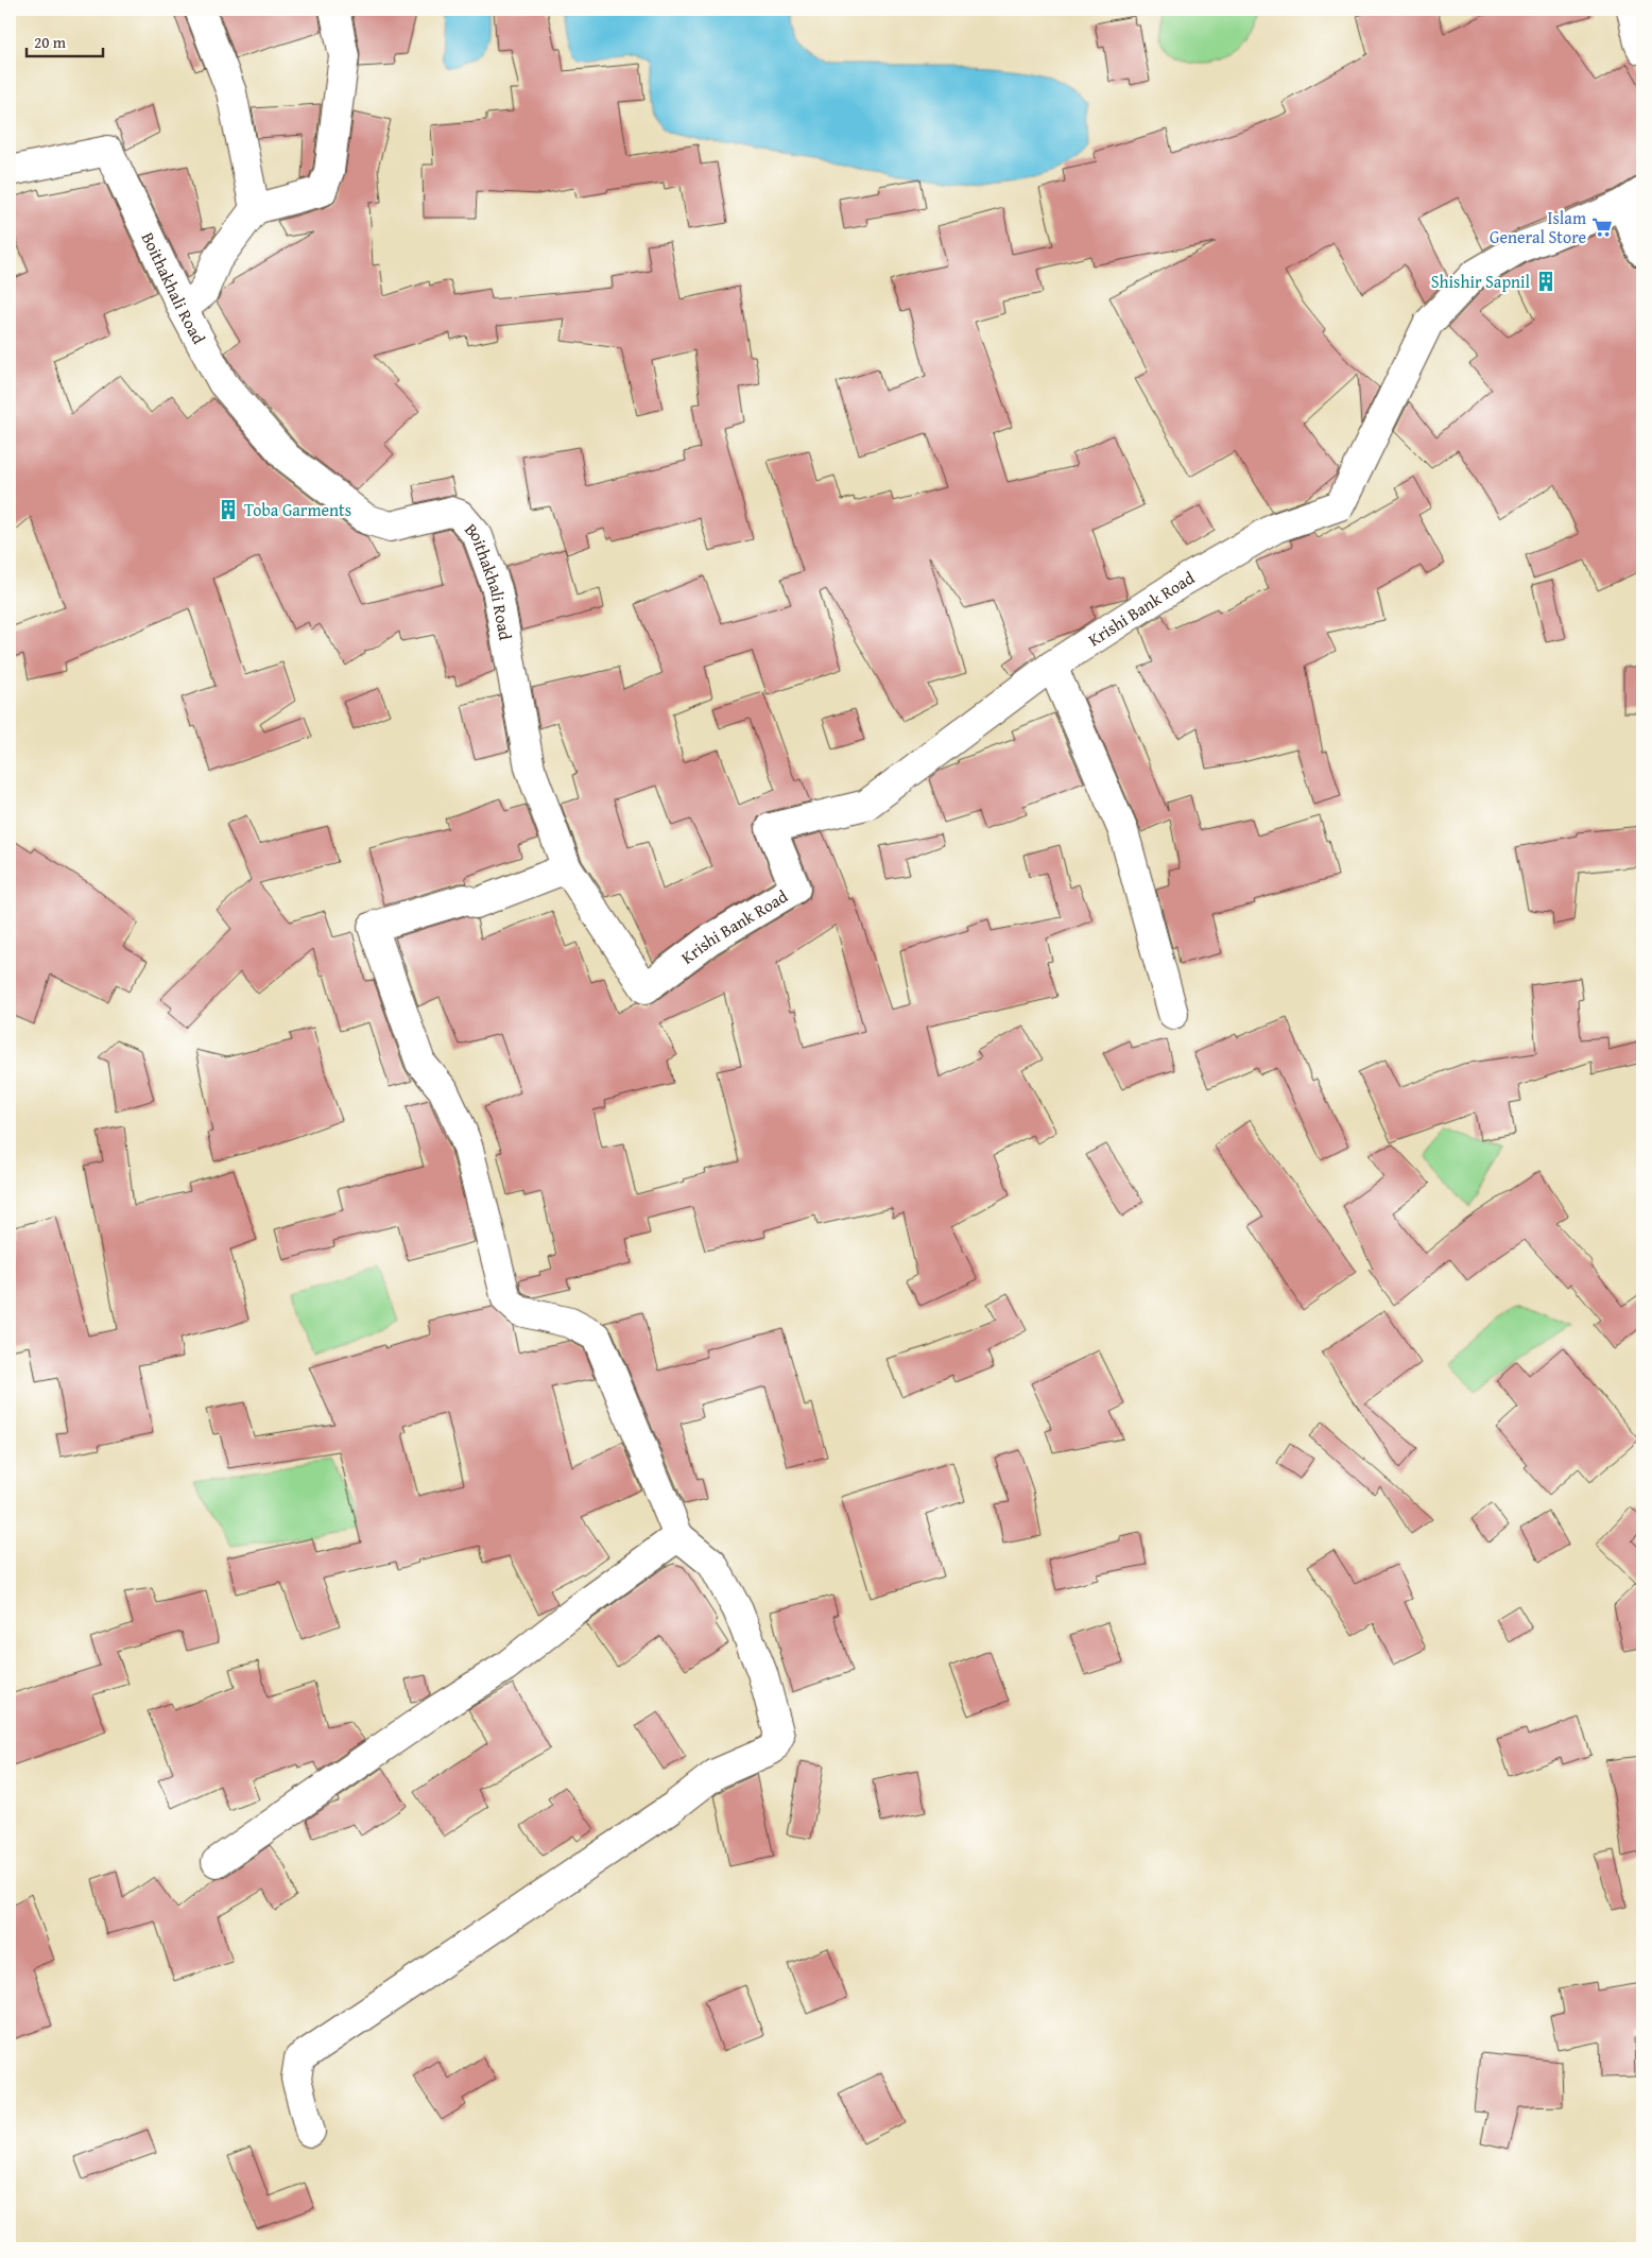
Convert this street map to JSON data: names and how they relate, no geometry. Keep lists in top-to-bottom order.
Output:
{
  "streets": {
    "street": ["Boithakhali Road", "Krishi Bank Road"]
  },
  "crossings": [
    ["Boithakhali Road", "Krishi Bank Road"]
  ],
  "places": {
    "supermarket": ["Islam General Store"],
    "building": ["Shishir Sapnil", "Toba Garments"]
  },
  "scale_bar": "20 m"
}
